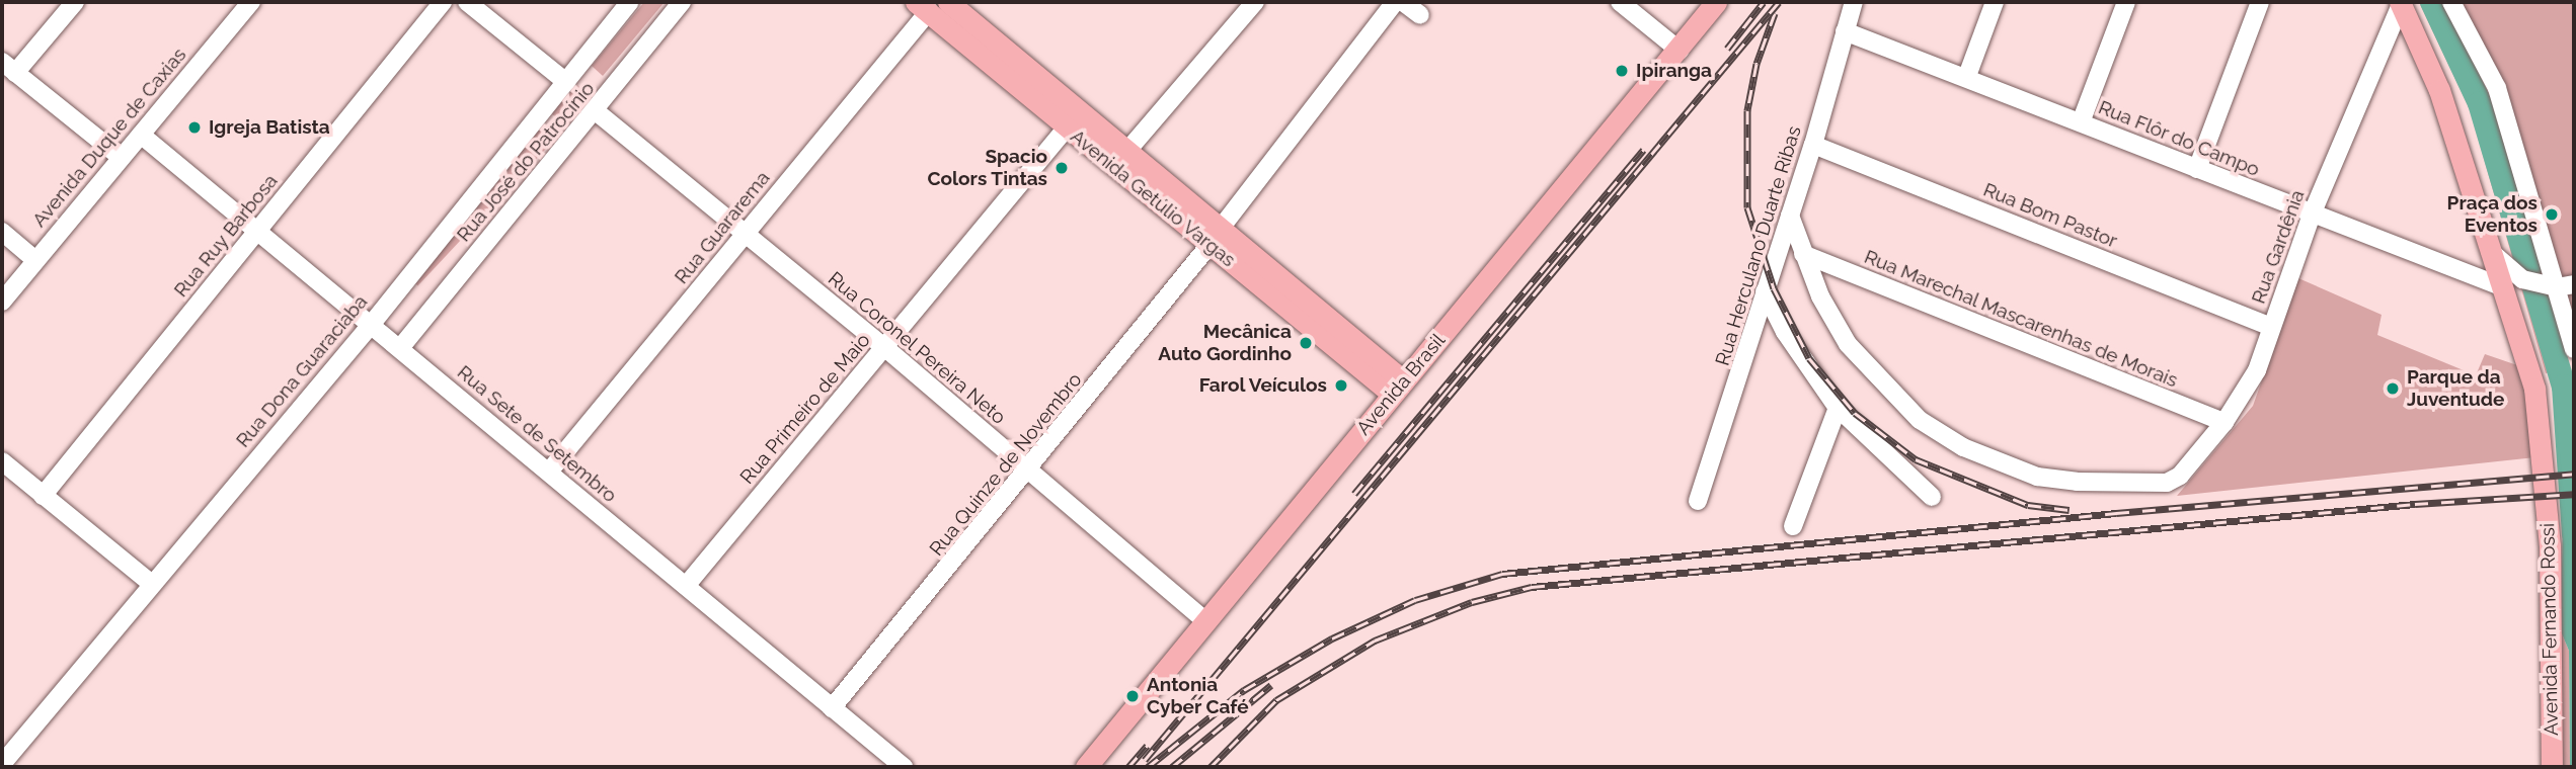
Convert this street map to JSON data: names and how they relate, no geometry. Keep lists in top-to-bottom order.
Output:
{
  "streets": {
    "main road": ["Avenida Getúlio Vargas", "Avenida Brasil", "Avenida Fernando Rossi"],
    "street": [
      "Avenida Duque de Caxias",
      "Rua Flôr do Campo",
      "Rua José do Patrocínio",
      "Rua Bom Pastor",
      "Rua Guararema",
      "Rua Ruy Barbosa",
      "Rua Herculano Duarte Ribas",
      "Rua Gardênia",
      "Rua Marechal Mascarenhas de Morais",
      "Rua Coronel Pereira Neto",
      "Rua Dona Guaraciaba",
      "Rua Primeiro de Maio",
      "Rua Sete de Setembro",
      "Rua Quinze de Novembro"
    ]
  },
  "crossings": [
    ["Avenida Duque de Caxias", "Rua Sete de Setembro"],
    ["Rua Flôr do Campo", "Rua Herculano Duarte Ribas"],
    ["Rua Flôr do Campo", "Rua Gardênia"],
    ["Rua Flôr do Campo", "Avenida Fernando Rossi"],
    ["Rua José do Patrocínio", "Rua Coronel Pereira Neto"],
    ["Rua José do Patrocínio", "Rua Sete de Setembro"],
    ["Avenida Getúlio Vargas", "Rua Guararema"],
    ["Avenida Getúlio Vargas", "Avenida Brasil"],
    ["Avenida Getúlio Vargas", "Rua Primeiro de Maio"],
    ["Avenida Getúlio Vargas", "Rua Quinze de Novembro"],
    ["Rua Bom Pastor", "Rua Herculano Duarte Ribas"],
    ["Rua Bom Pastor", "Rua Gardênia"],
    ["Rua Guararema", "Rua Coronel Pereira Neto"],
    ["Rua Guararema", "Rua Sete de Setembro"],
    ["Rua Ruy Barbosa", "Rua Sete de Setembro"],
    ["Rua Gardênia", "Rua Marechal Mascarenhas de Morais"],
    ["Rua Gardênia", "Avenida Fernando Rossi"],
    ["Rua Coronel Pereira Neto", "Avenida Brasil"],
    ["Rua Coronel Pereira Neto", "Rua Primeiro de Maio"],
    ["Rua Coronel Pereira Neto", "Rua Quinze de Novembro"],
    ["Rua Dona Guaraciaba", "Rua Sete de Setembro"],
    ["Rua Primeiro de Maio", "Rua Sete de Setembro"],
    ["Rua Sete de Setembro", "Rua Quinze de Novembro"]
  ],
  "places": [
    "Ipiranga",
    "Igreja Batista",
    "Spacio Colors Tintas",
    "Praça dos Eventos",
    "Mecânica Auto Gordinho",
    "Farol Veículos",
    "Parque da Juventude",
    "Antonia Cyber Café"
  ]
}
